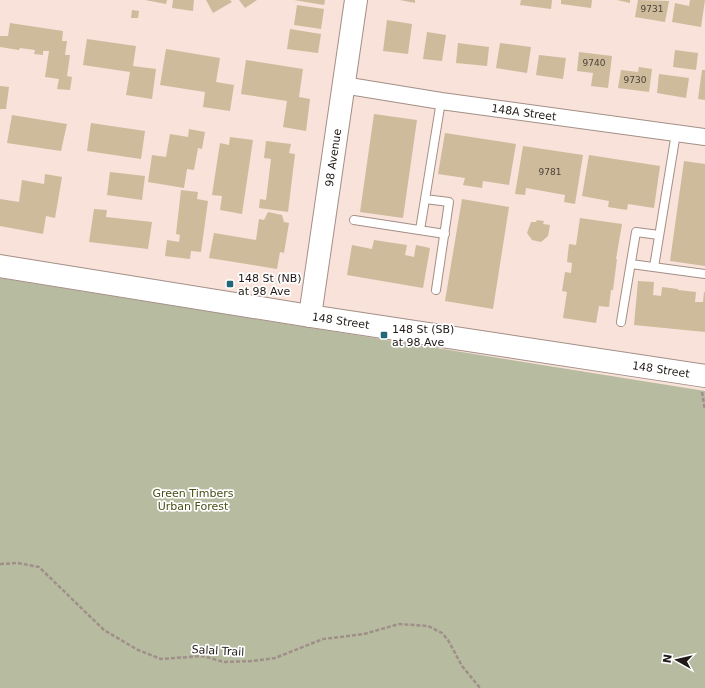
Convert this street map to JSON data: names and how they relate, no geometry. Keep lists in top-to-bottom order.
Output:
{
  "streets": {
    "main road": ["98 Avenue", "148 Street"],
    "street": ["148A Street"],
    "path": ["Salal Trail"]
  },
  "crossings": [
    ["148A Street", "98 Avenue"],
    ["98 Avenue", "148 Street"]
  ],
  "parks": ["Green Timbers Urban Forest"],
  "places": {
    "transit": ["148 St (NB) at 98 Ave", "148 St (SB) at 98 Ave"]
  },
  "house_numbers": [
    "9731",
    "9740",
    "9730",
    "9781"
  ],
  "north": "left"
}
